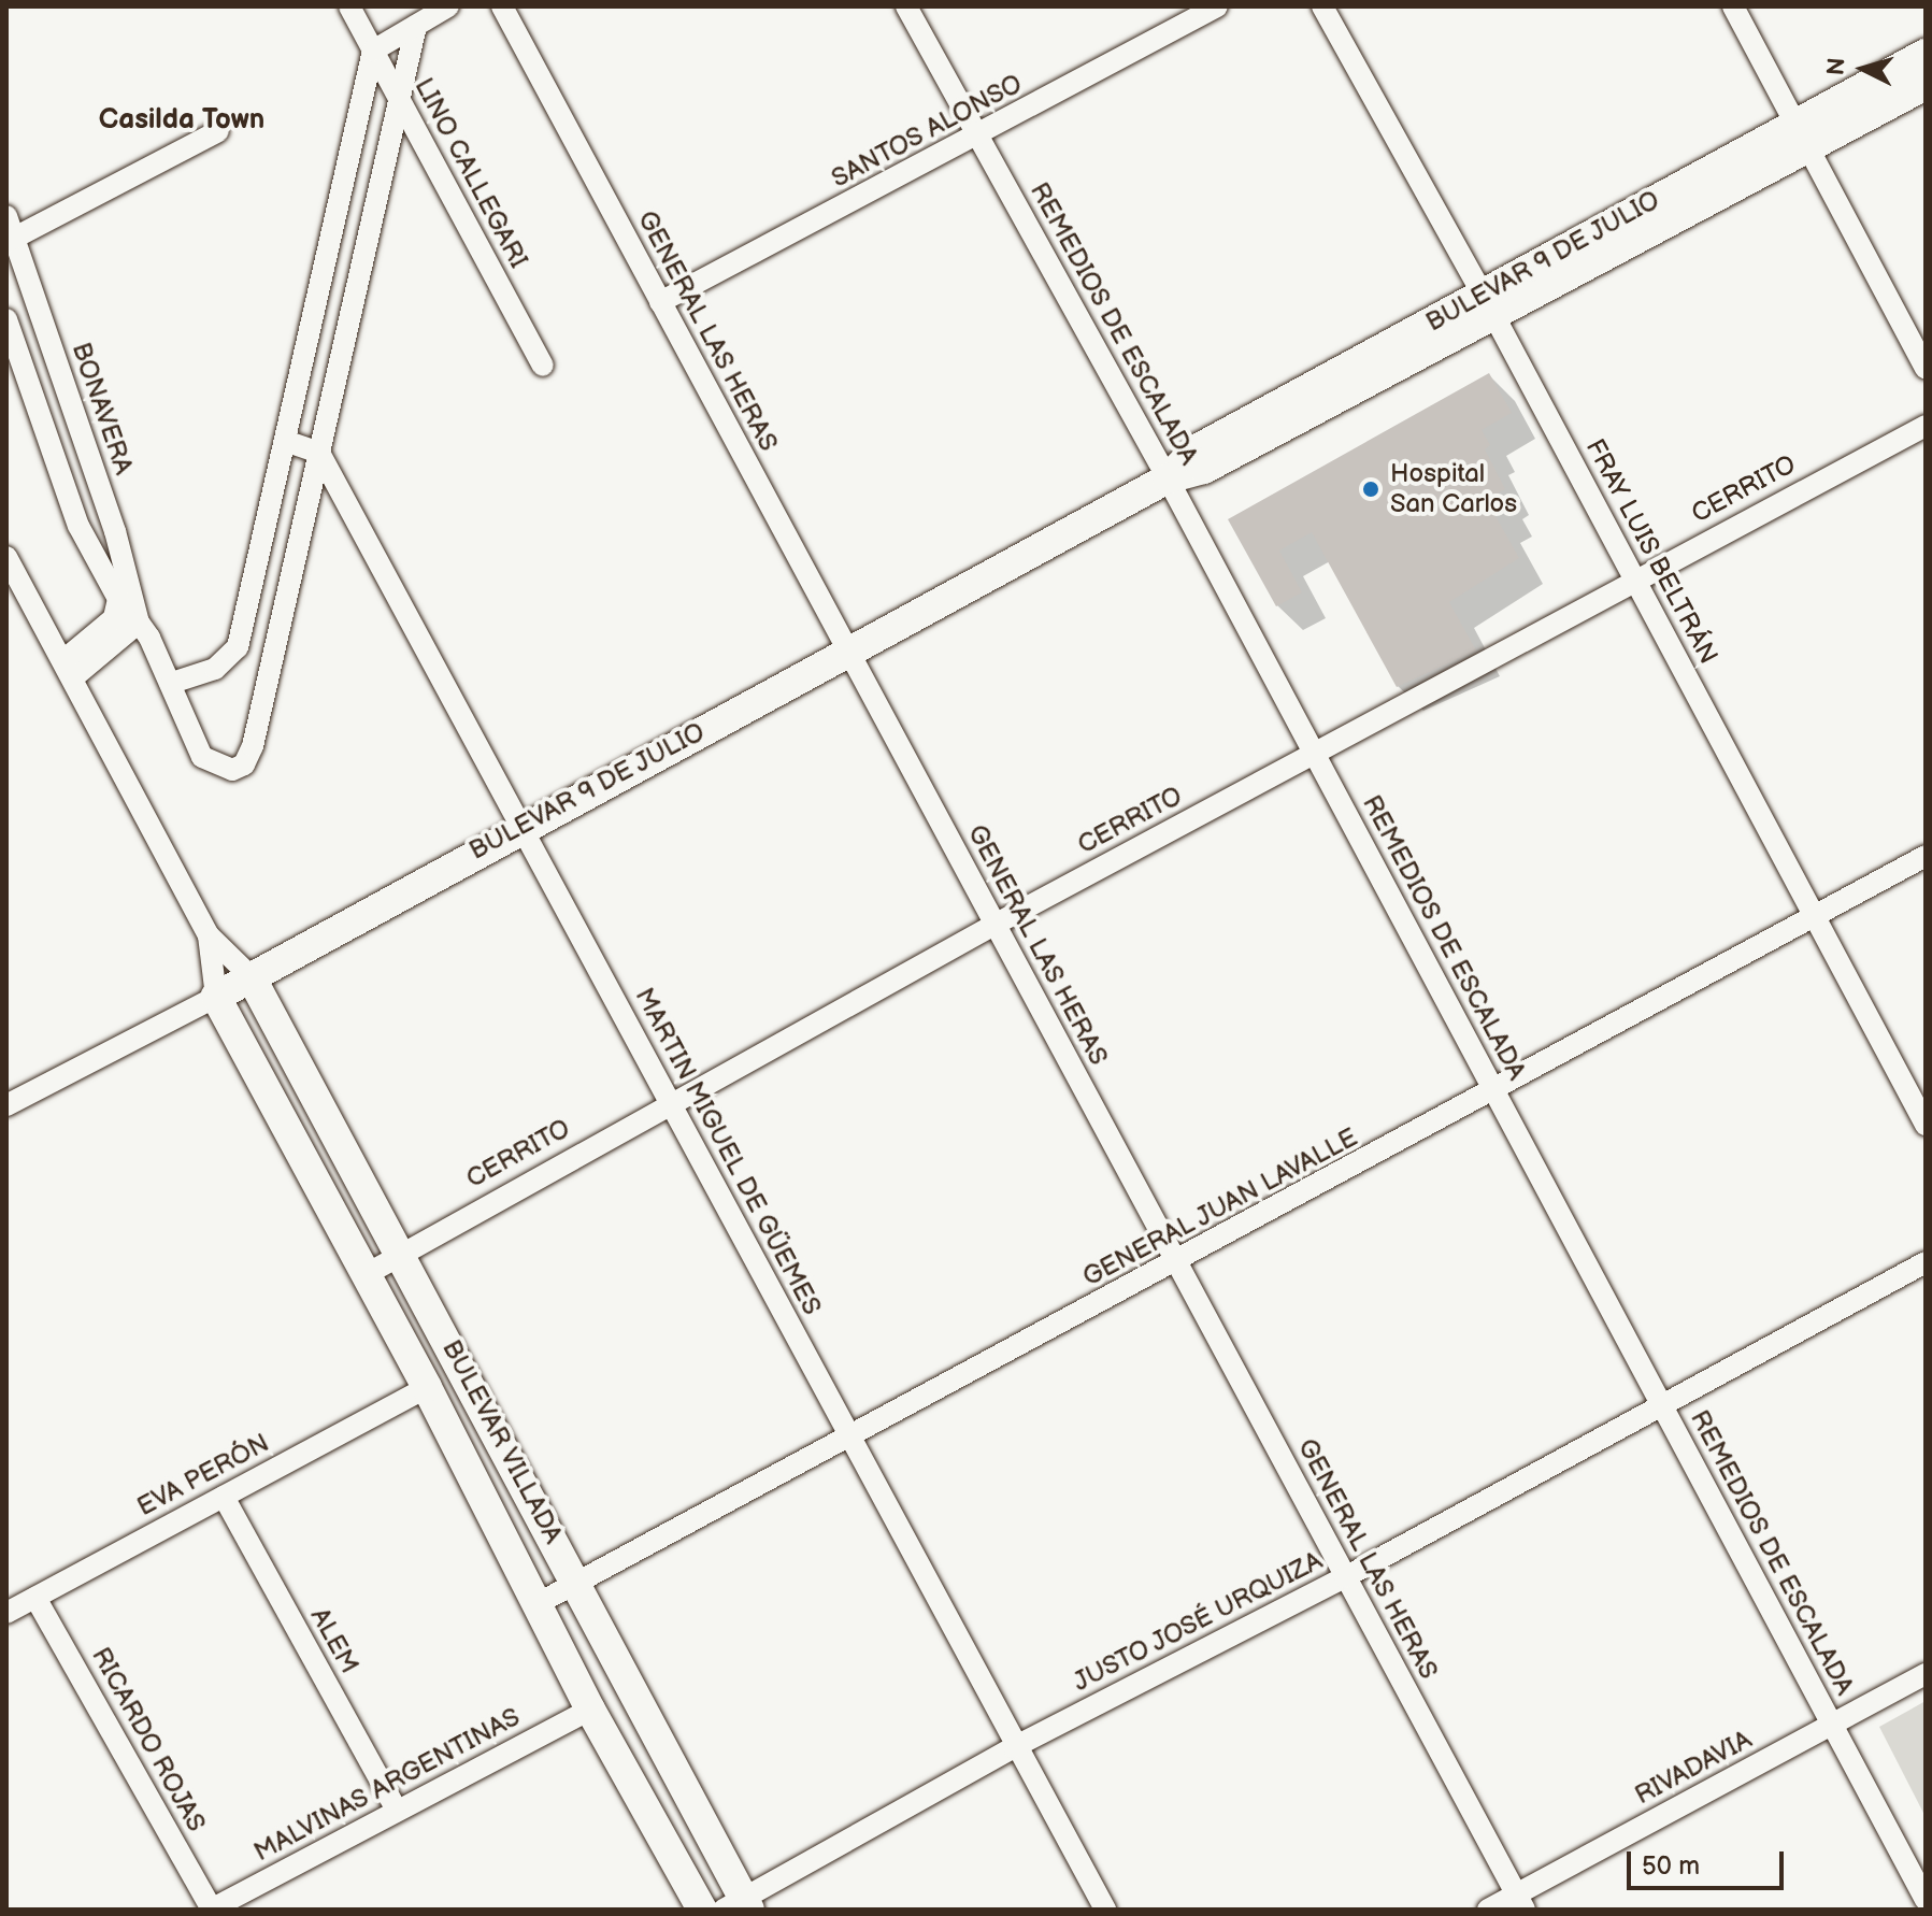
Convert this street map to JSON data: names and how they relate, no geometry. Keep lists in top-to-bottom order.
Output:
{
  "streets": {
    "main road": ["BULEVAR 9 DE JULIO", "BULEVAR VILLADA"],
    "street": [
      "SANTOS ALONSO",
      "LINO CALLEGARI",
      "REMEDIOS DE ESCALADA",
      "GENERAL LAS HERAS",
      "BONAVERA",
      "CERRITO",
      "FRAY LUIS BELTRÁN",
      "MARTIN MIGUEL DE GÜEMES",
      "GENERAL JUAN LAVALLE",
      "EVA PERÓN",
      "JUSTO JOSÉ URQUIZA",
      "ALEM",
      "RICARDO ROJAS",
      "RIVADAVIA",
      "MALVINAS ARGENTINAS"
    ]
  },
  "crossings": [
    ["SANTOS ALONSO", "REMEDIOS DE ESCALADA"],
    ["SANTOS ALONSO", "GENERAL LAS HERAS"],
    ["BULEVAR 9 DE JULIO", "REMEDIOS DE ESCALADA"],
    ["BULEVAR 9 DE JULIO", "GENERAL LAS HERAS"],
    ["BULEVAR 9 DE JULIO", "FRAY LUIS BELTRÁN"],
    ["BULEVAR 9 DE JULIO", "MARTIN MIGUEL DE GÜEMES"],
    ["BULEVAR 9 DE JULIO", "BULEVAR VILLADA"],
    ["REMEDIOS DE ESCALADA", "CERRITO"],
    ["REMEDIOS DE ESCALADA", "GENERAL JUAN LAVALLE"],
    ["REMEDIOS DE ESCALADA", "JUSTO JOSÉ URQUIZA"],
    ["REMEDIOS DE ESCALADA", "RIVADAVIA"],
    ["GENERAL LAS HERAS", "CERRITO"],
    ["GENERAL LAS HERAS", "GENERAL JUAN LAVALLE"],
    ["GENERAL LAS HERAS", "JUSTO JOSÉ URQUIZA"],
    ["GENERAL LAS HERAS", "RIVADAVIA"],
    ["BONAVERA", "MARTIN MIGUEL DE GÜEMES"],
    ["CERRITO", "FRAY LUIS BELTRÁN"],
    ["CERRITO", "MARTIN MIGUEL DE GÜEMES"],
    ["CERRITO", "BULEVAR VILLADA"],
    ["FRAY LUIS BELTRÁN", "GENERAL JUAN LAVALLE"],
    ["MARTIN MIGUEL DE GÜEMES", "GENERAL JUAN LAVALLE"],
    ["MARTIN MIGUEL DE GÜEMES", "JUSTO JOSÉ URQUIZA"],
    ["GENERAL JUAN LAVALLE", "BULEVAR VILLADA"],
    ["BULEVAR VILLADA", "EVA PERÓN"],
    ["BULEVAR VILLADA", "JUSTO JOSÉ URQUIZA"],
    ["BULEVAR VILLADA", "MALVINAS ARGENTINAS"],
    ["EVA PERÓN", "ALEM"],
    ["EVA PERÓN", "RICARDO ROJAS"],
    ["ALEM", "MALVINAS ARGENTINAS"],
    ["RICARDO ROJAS", "MALVINAS ARGENTINAS"]
  ],
  "districts": ["Casilda Town"],
  "places": ["Hospital San Carlos"],
  "scale_bar": "50 m",
  "north": "left"
}
